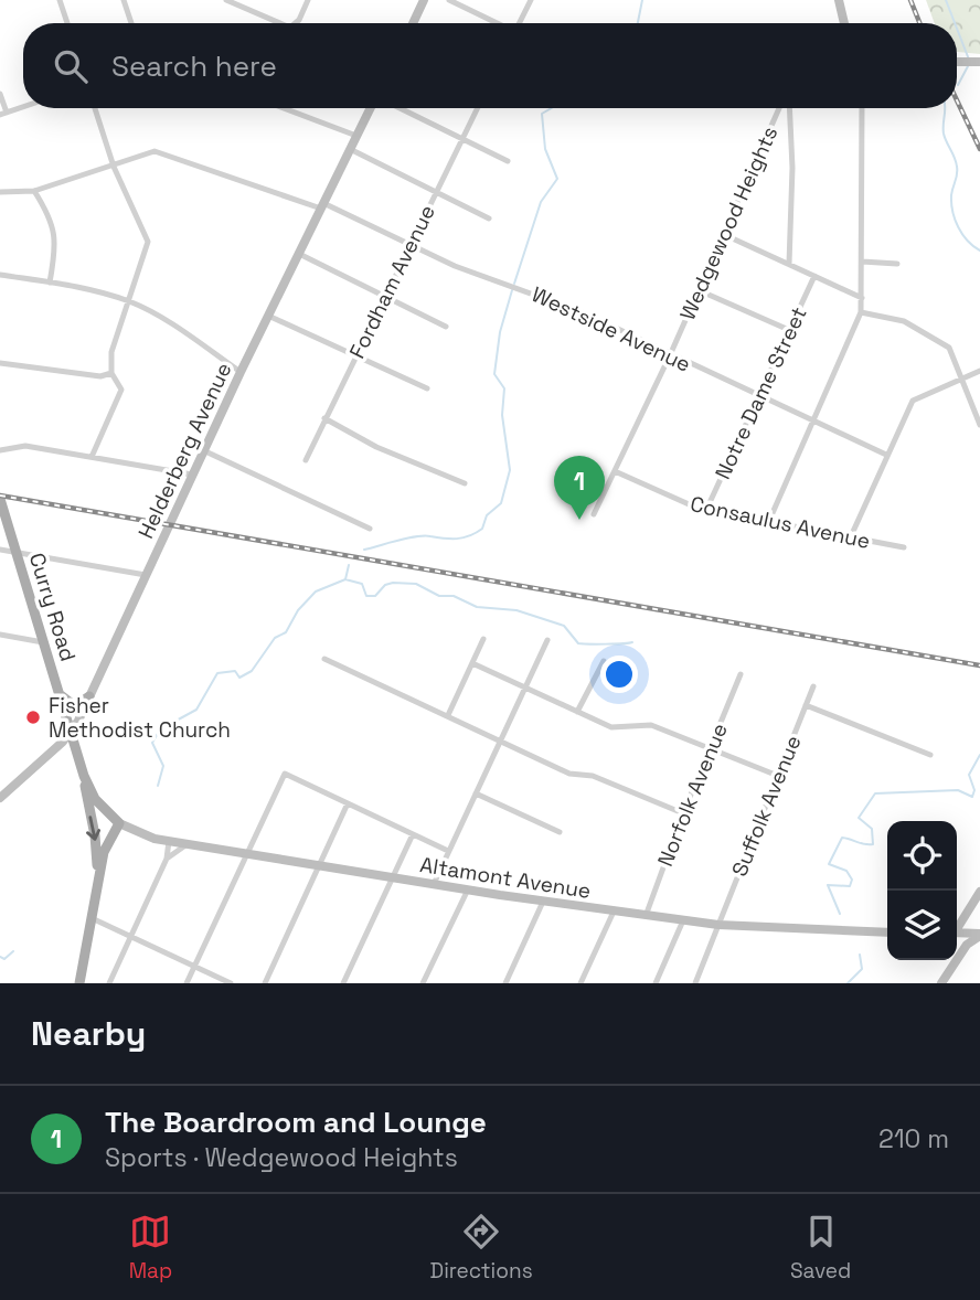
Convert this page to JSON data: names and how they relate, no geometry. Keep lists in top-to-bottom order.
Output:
{
  "streets": {
    "main road": ["Curry Road"],
    "street": [
      "Wedgewood Heights",
      "Fordham Avenue",
      "Westside Avenue",
      "Notre Dame Street",
      "Helderberg Avenue",
      "Consaulus Avenue",
      "Norfolk Avenue",
      "Suffolk Avenue",
      "Altamont Avenue"
    ]
  },
  "crossings": [
    ["Wedgewood Heights", "Westside Avenue"],
    ["Wedgewood Heights", "Consaulus Avenue"],
    ["Fordham Avenue", "Westside Avenue"],
    ["Westside Avenue", "Notre Dame Street"],
    ["Westside Avenue", "Helderberg Avenue"],
    ["Notre Dame Street", "Consaulus Avenue"],
    ["Helderberg Avenue", "Curry Road"],
    ["Curry Road", "Altamont Avenue"],
    ["Norfolk Avenue", "Altamont Avenue"],
    ["Suffolk Avenue", "Altamont Avenue"]
  ],
  "places": ["Fisher Methodist Church"],
  "page": {
    "search": "Search here",
    "pins": "1",
    "heading": "Nearby",
    "list": [
      {
        "mark": "1",
        "name": "The Boardroom and Lounge",
        "note": "Sports · Wedgewood Heights",
        "value": "210 m"
      }
    ],
    "nav": ["Map", "Directions", "Saved"]
  }
}
